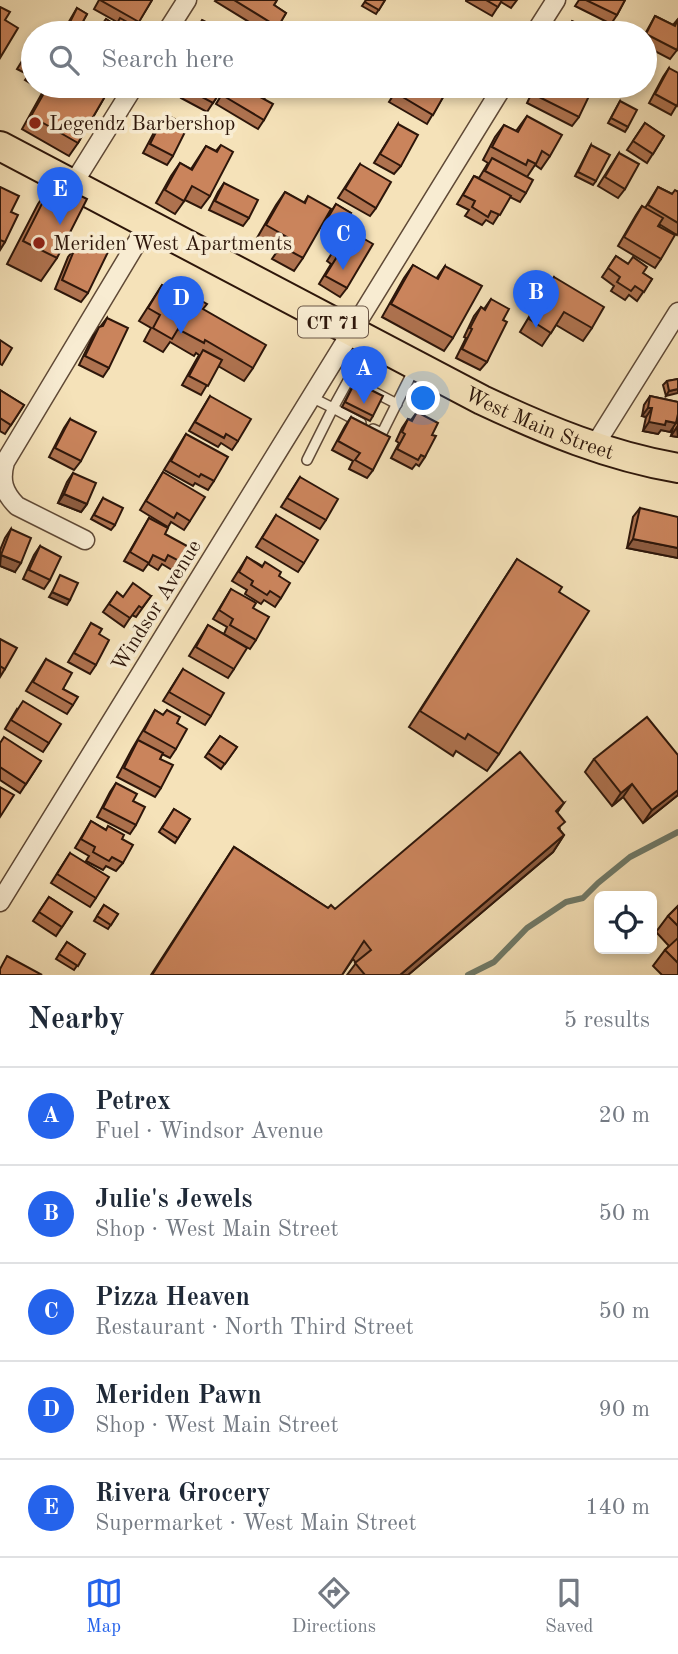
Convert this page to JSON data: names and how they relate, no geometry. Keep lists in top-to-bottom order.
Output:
{
  "streets": {
    "main road": ["CT 71", "West Main Street"],
    "street": ["Windsor Avenue"]
  },
  "crossings": [
    ["West Main Street", "Windsor Avenue"]
  ],
  "places": ["Legendz Barbershop", "Meriden West Apartments"],
  "page": {
    "search": "Search here",
    "pins": [
      "E",
      "C",
      "B",
      "D",
      "A"
    ],
    "heading": ["Nearby", "5 results"],
    "list": [
      {
        "mark": "A",
        "name": "Petrex",
        "note": "Fuel · Windsor Avenue",
        "value": "20 m"
      },
      {
        "mark": "B",
        "name": "Julie's Jewels",
        "note": "Shop · West Main Street",
        "value": "50 m"
      },
      {
        "mark": "C",
        "name": "Pizza Heaven",
        "note": "Restaurant · North Third Street",
        "value": "50 m"
      },
      {
        "mark": "D",
        "name": "Meriden Pawn",
        "note": "Shop · West Main Street",
        "value": "90 m"
      },
      {
        "mark": "E",
        "name": "Rivera Grocery",
        "note": "Supermarket · West Main Street",
        "value": "140 m"
      }
    ],
    "nav": ["Map", "Directions", "Saved"]
  }
}
